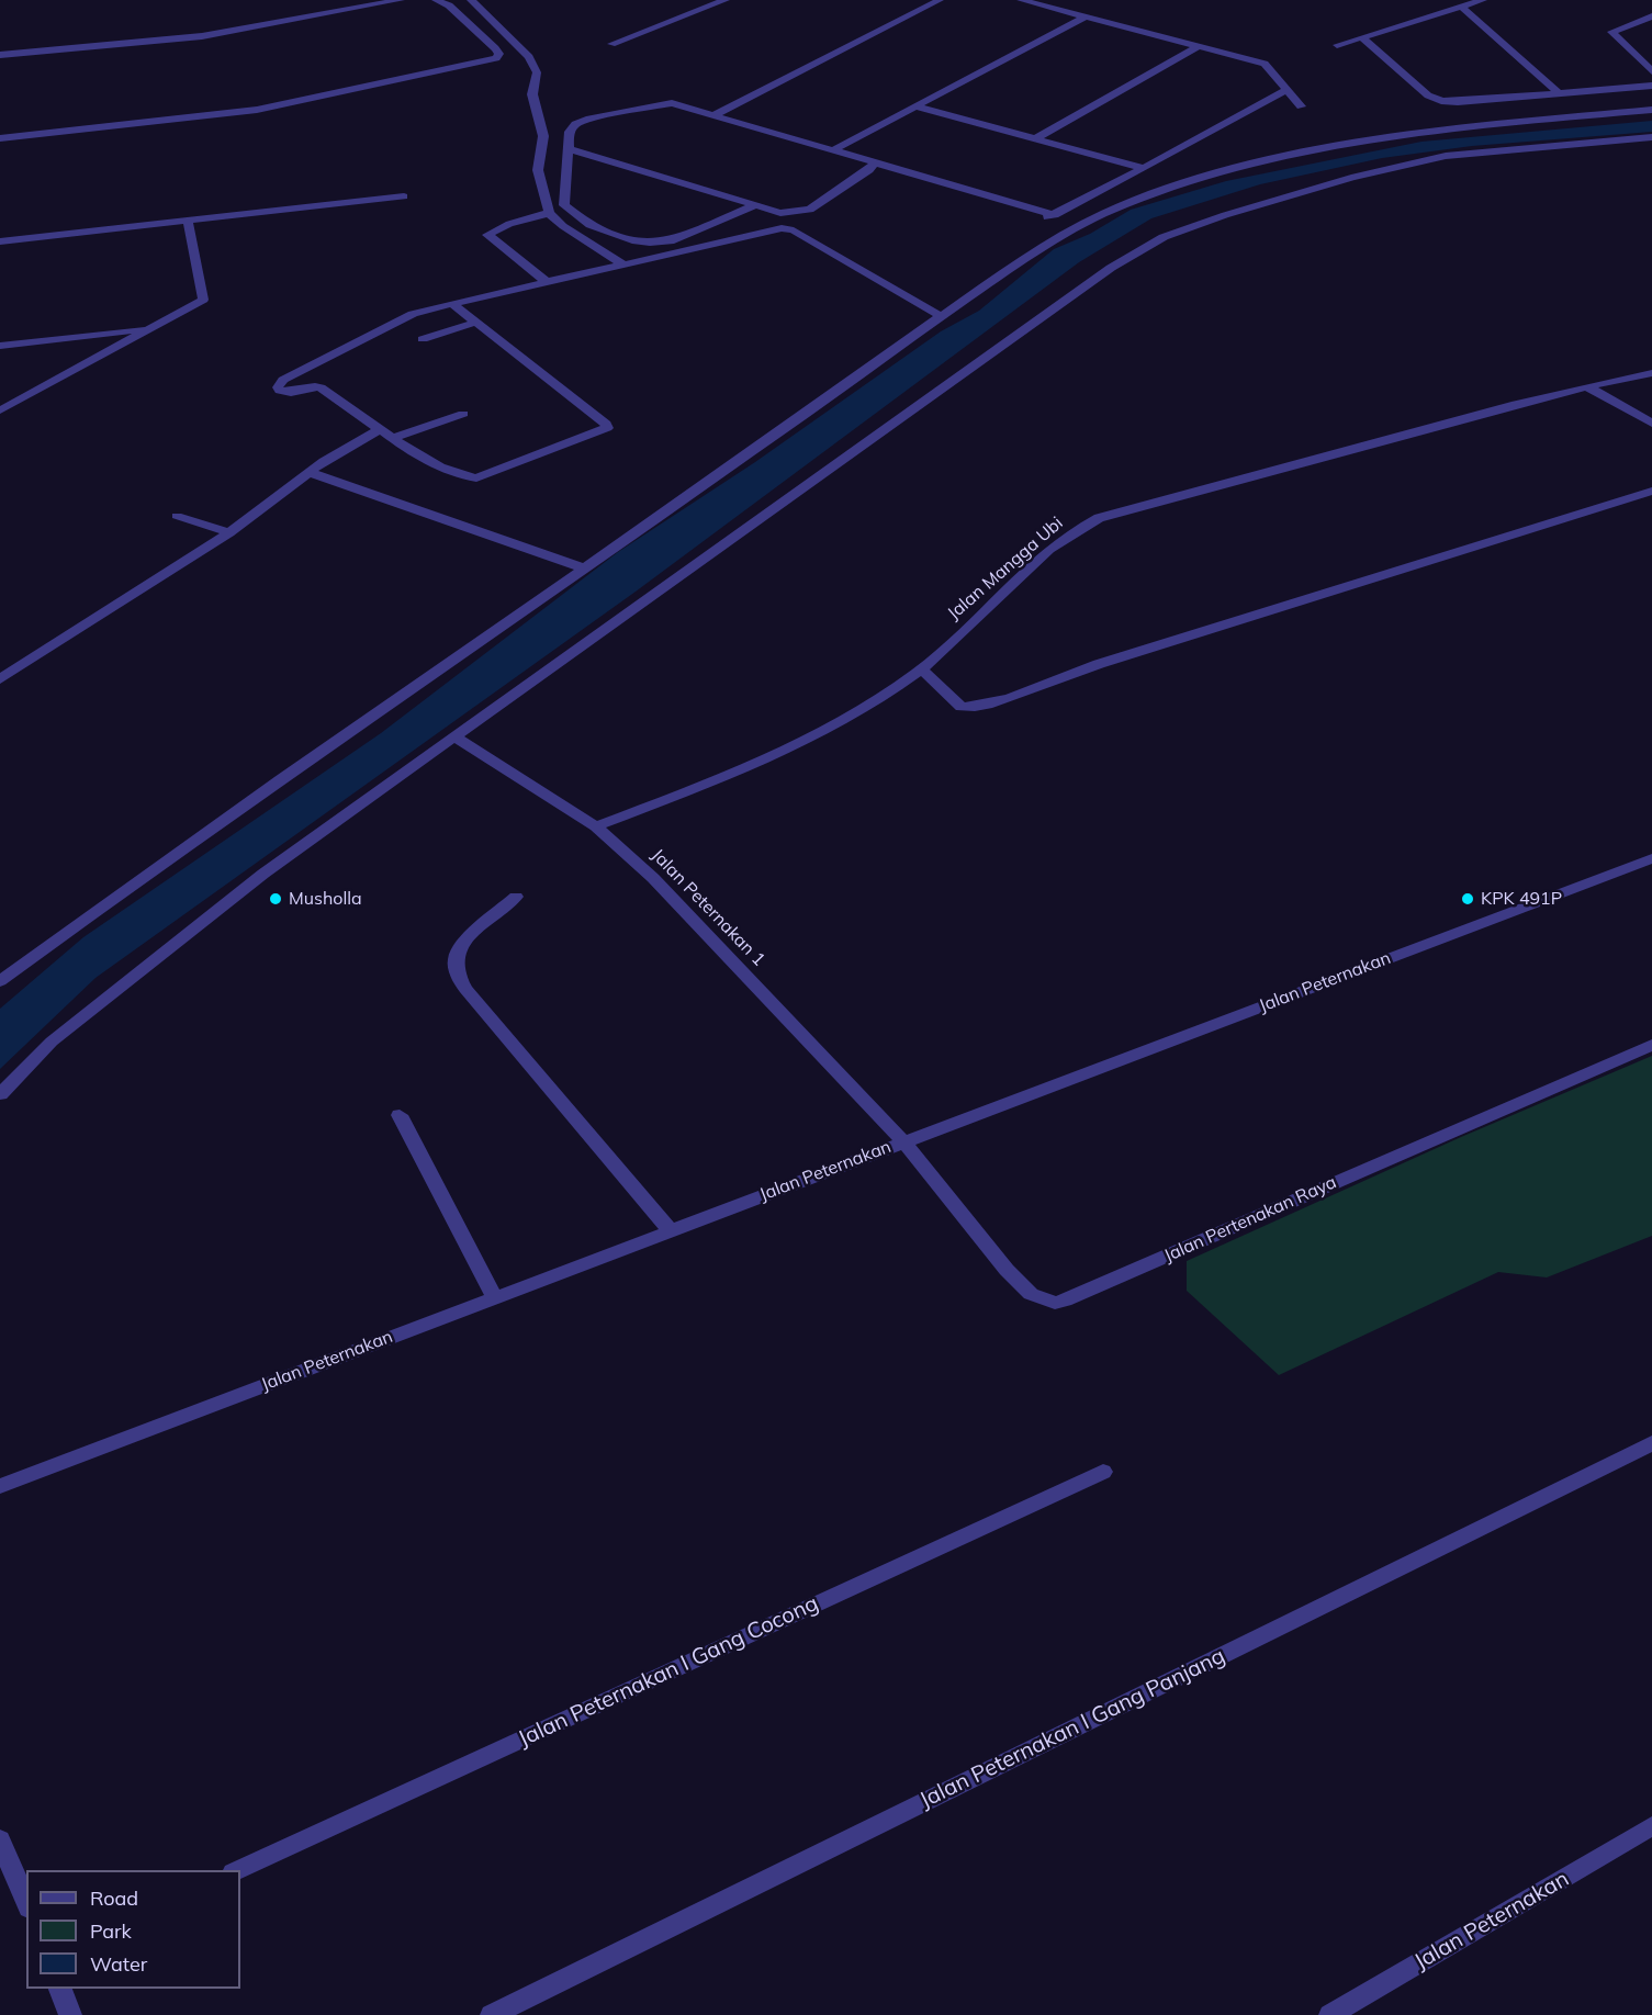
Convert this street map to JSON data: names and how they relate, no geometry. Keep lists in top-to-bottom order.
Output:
{
  "streets": {
    "street": [
      "Jalan Mangga Ubi",
      "Jalan Peternakan 1",
      "Jalan Peternakan",
      "Jalan Pertenakan Raya",
      "Jalan Peternakan I Gang Cocong",
      "Jalan Peternakan I Gang Panjang"
    ]
  },
  "crossings": [
    ["Jalan Mangga Ubi", "Jalan Peternakan 1"],
    ["Jalan Peternakan 1", "Jalan Peternakan"],
    ["Jalan Peternakan 1", "Jalan Pertenakan Raya"],
    ["Jalan Peternakan", "Jalan Pertenakan Raya"]
  ],
  "places": ["Musholla", "KPK 491P"],
  "legend": ["Road", "Park", "Water"]
}
